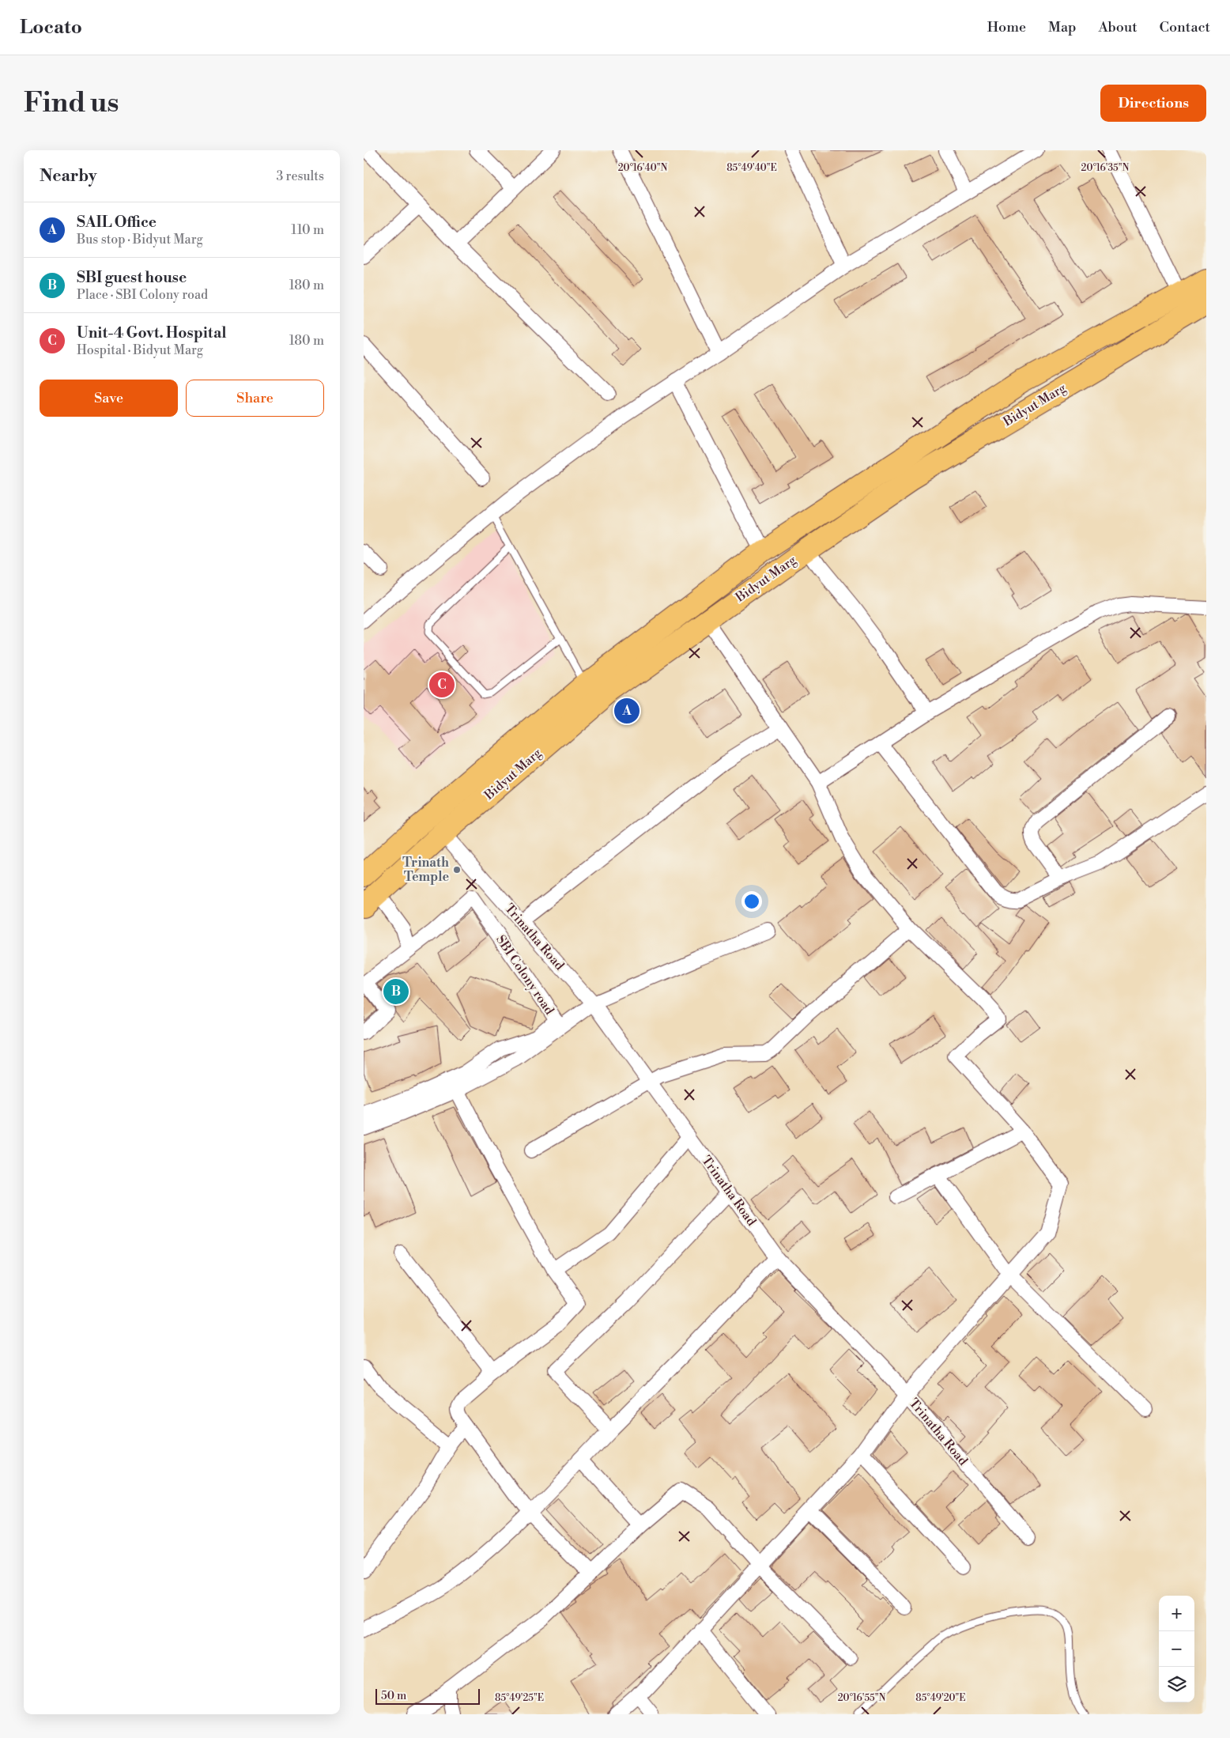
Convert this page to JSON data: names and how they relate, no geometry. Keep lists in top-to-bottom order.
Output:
{
  "streets": {
    "main road": ["Bidyut Marg"],
    "street": ["Trinatha Road", "SBI Colony road"]
  },
  "crossings": [
    ["Bidyut Marg", "Trinatha Road"]
  ],
  "places": ["Trinath Temple"],
  "scale_bar": "50 m",
  "page": {
    "header": "Locato",
    "nav": [
      "Home",
      "Map",
      "About",
      "Contact"
    ],
    "buttons": [
      "Directions",
      ["Save", "Share"]
    ],
    "title": "Find us",
    "heading": ["Nearby", "3 results"],
    "list": [
      {
        "mark": "A",
        "name": "SAIL Office",
        "note": "Bus stop · Bidyut Marg",
        "value": "110 m"
      },
      {
        "mark": "B",
        "name": "SBI guest house",
        "note": "Place · SBI Colony road",
        "value": "180 m"
      },
      {
        "mark": "C",
        "name": "Unit-4 Govt. Hospital",
        "note": "Hospital · Bidyut Marg",
        "value": "180 m"
      }
    ],
    "pins": ["C", "A", "B"],
    "map_buttons": ["+", "−"],
    "scale": "50 m"
  },
  "coordinates": [
    "20°16'40\"N",
    "20°16'35\"N",
    "85°49'40\"E",
    "85°49'25\"E",
    "85°49'20\"E",
    "20°16'55\"N"
  ]
}
